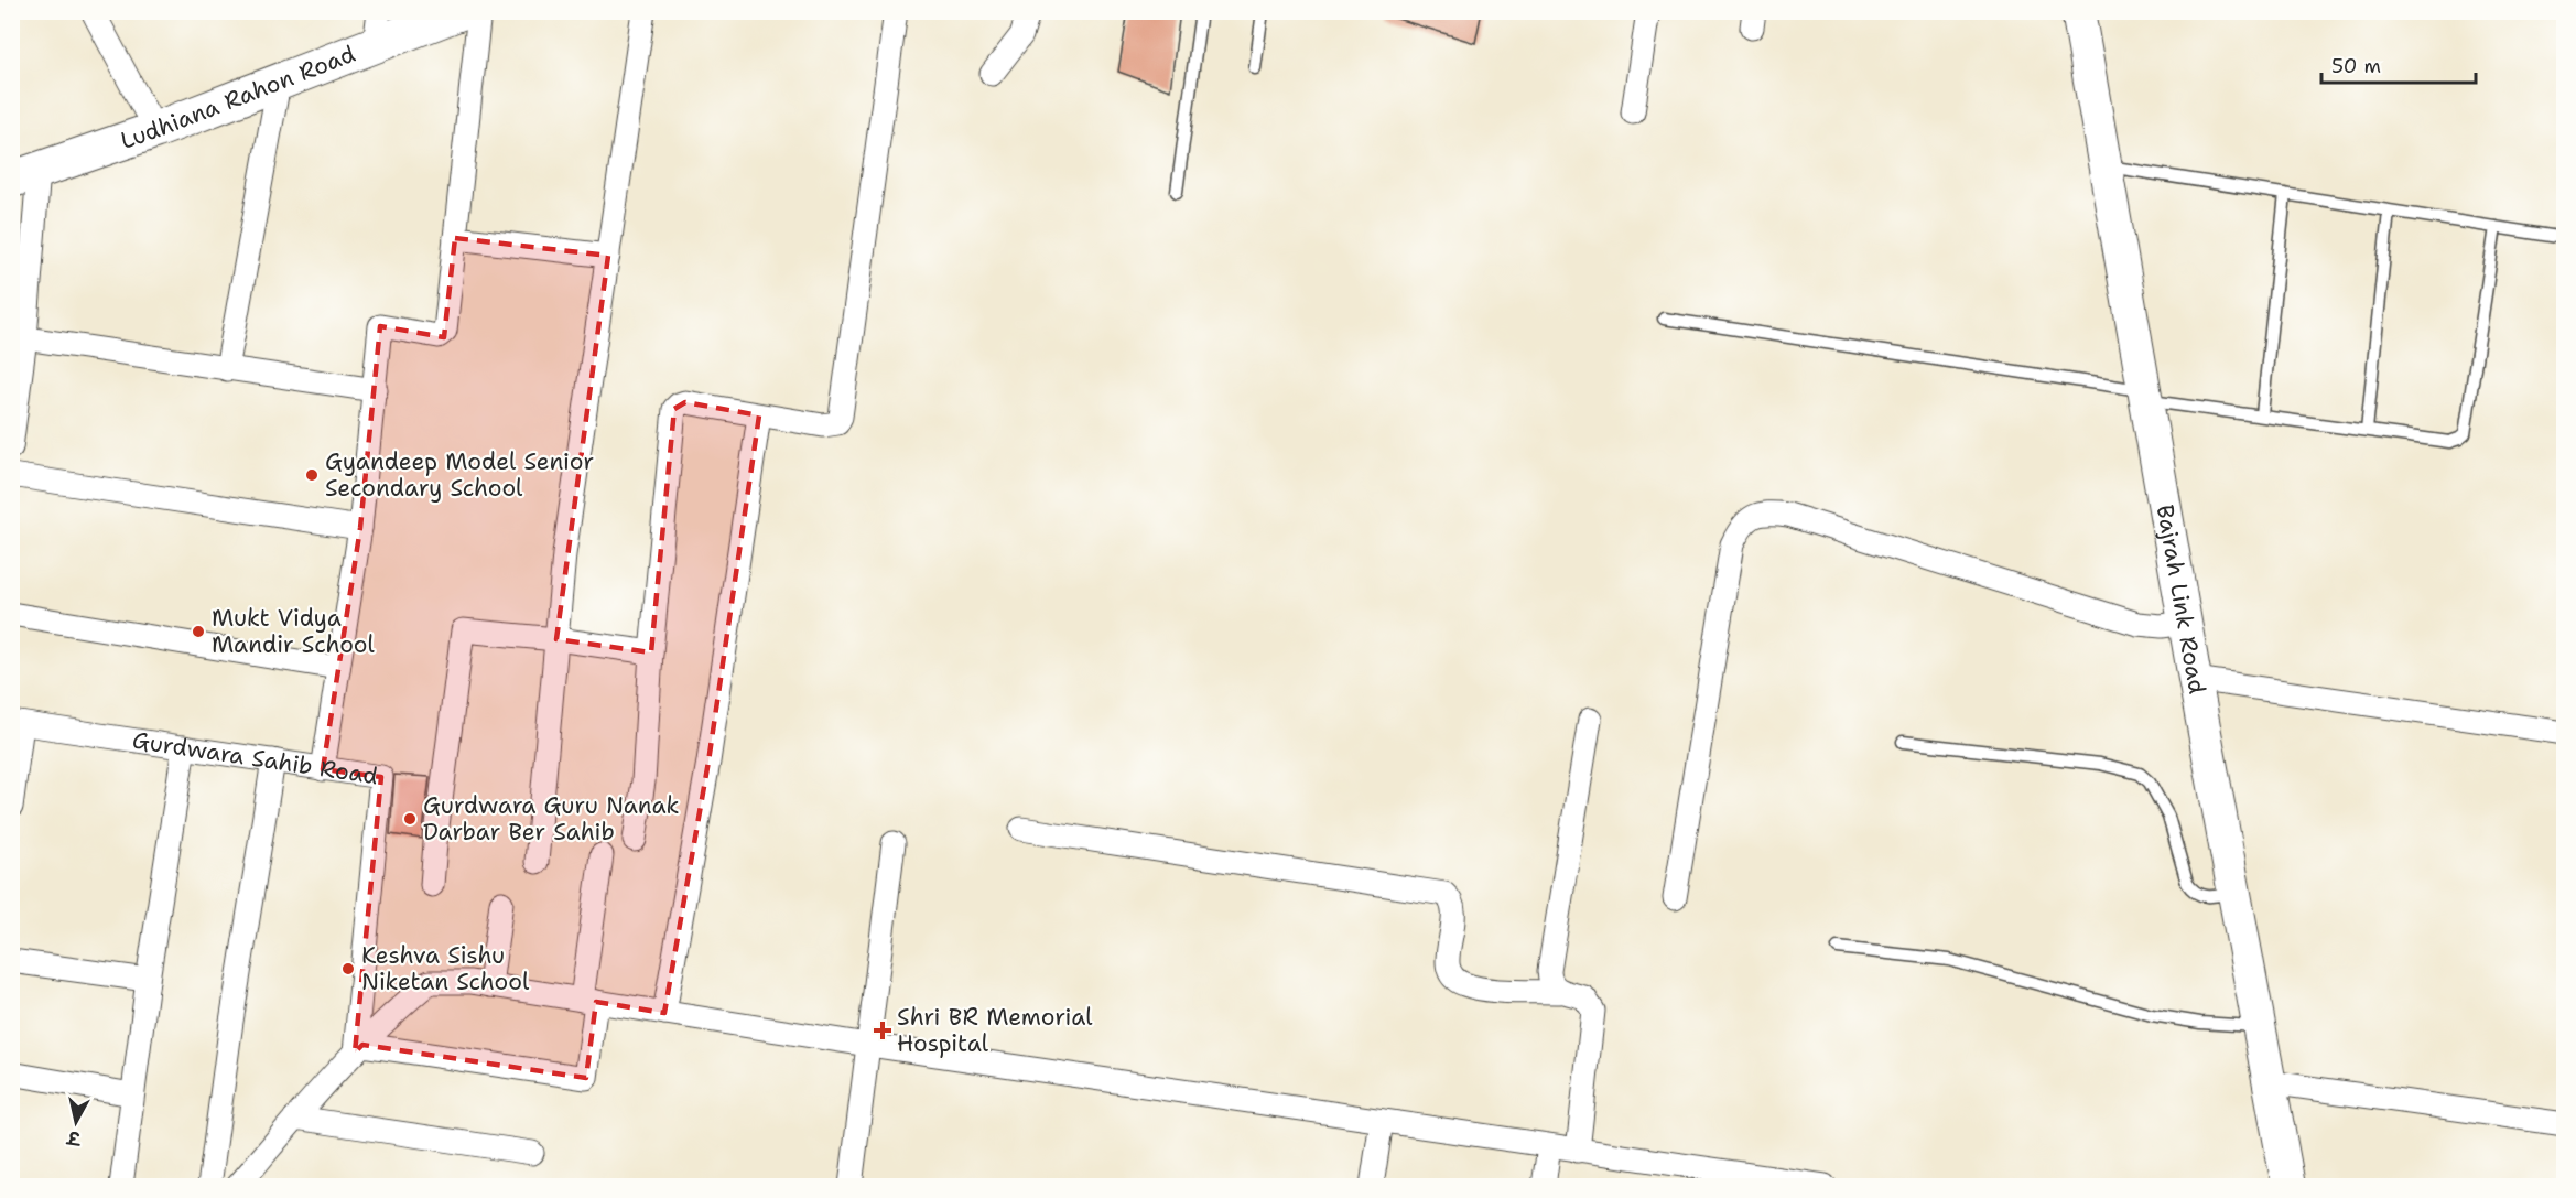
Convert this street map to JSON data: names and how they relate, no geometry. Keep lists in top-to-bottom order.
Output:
{
  "streets": {
    "main road": ["Ludhiana Rahon Road"],
    "street": ["Bajrah Link Road", "Gurdwara Sahib Road"]
  },
  "places": {
    "other": [
      "Gyandeep Model Senior Secondary School",
      "Mukt Vidya Mandir School",
      "Gurdwara Guru Nanak Darbar Ber Sahib",
      "Keshva Sishu Niketan School"
    ],
    "health": ["Shri BR Memorial Hospital"]
  },
  "scale_bar": "50 m",
  "north": "bottom"
}
